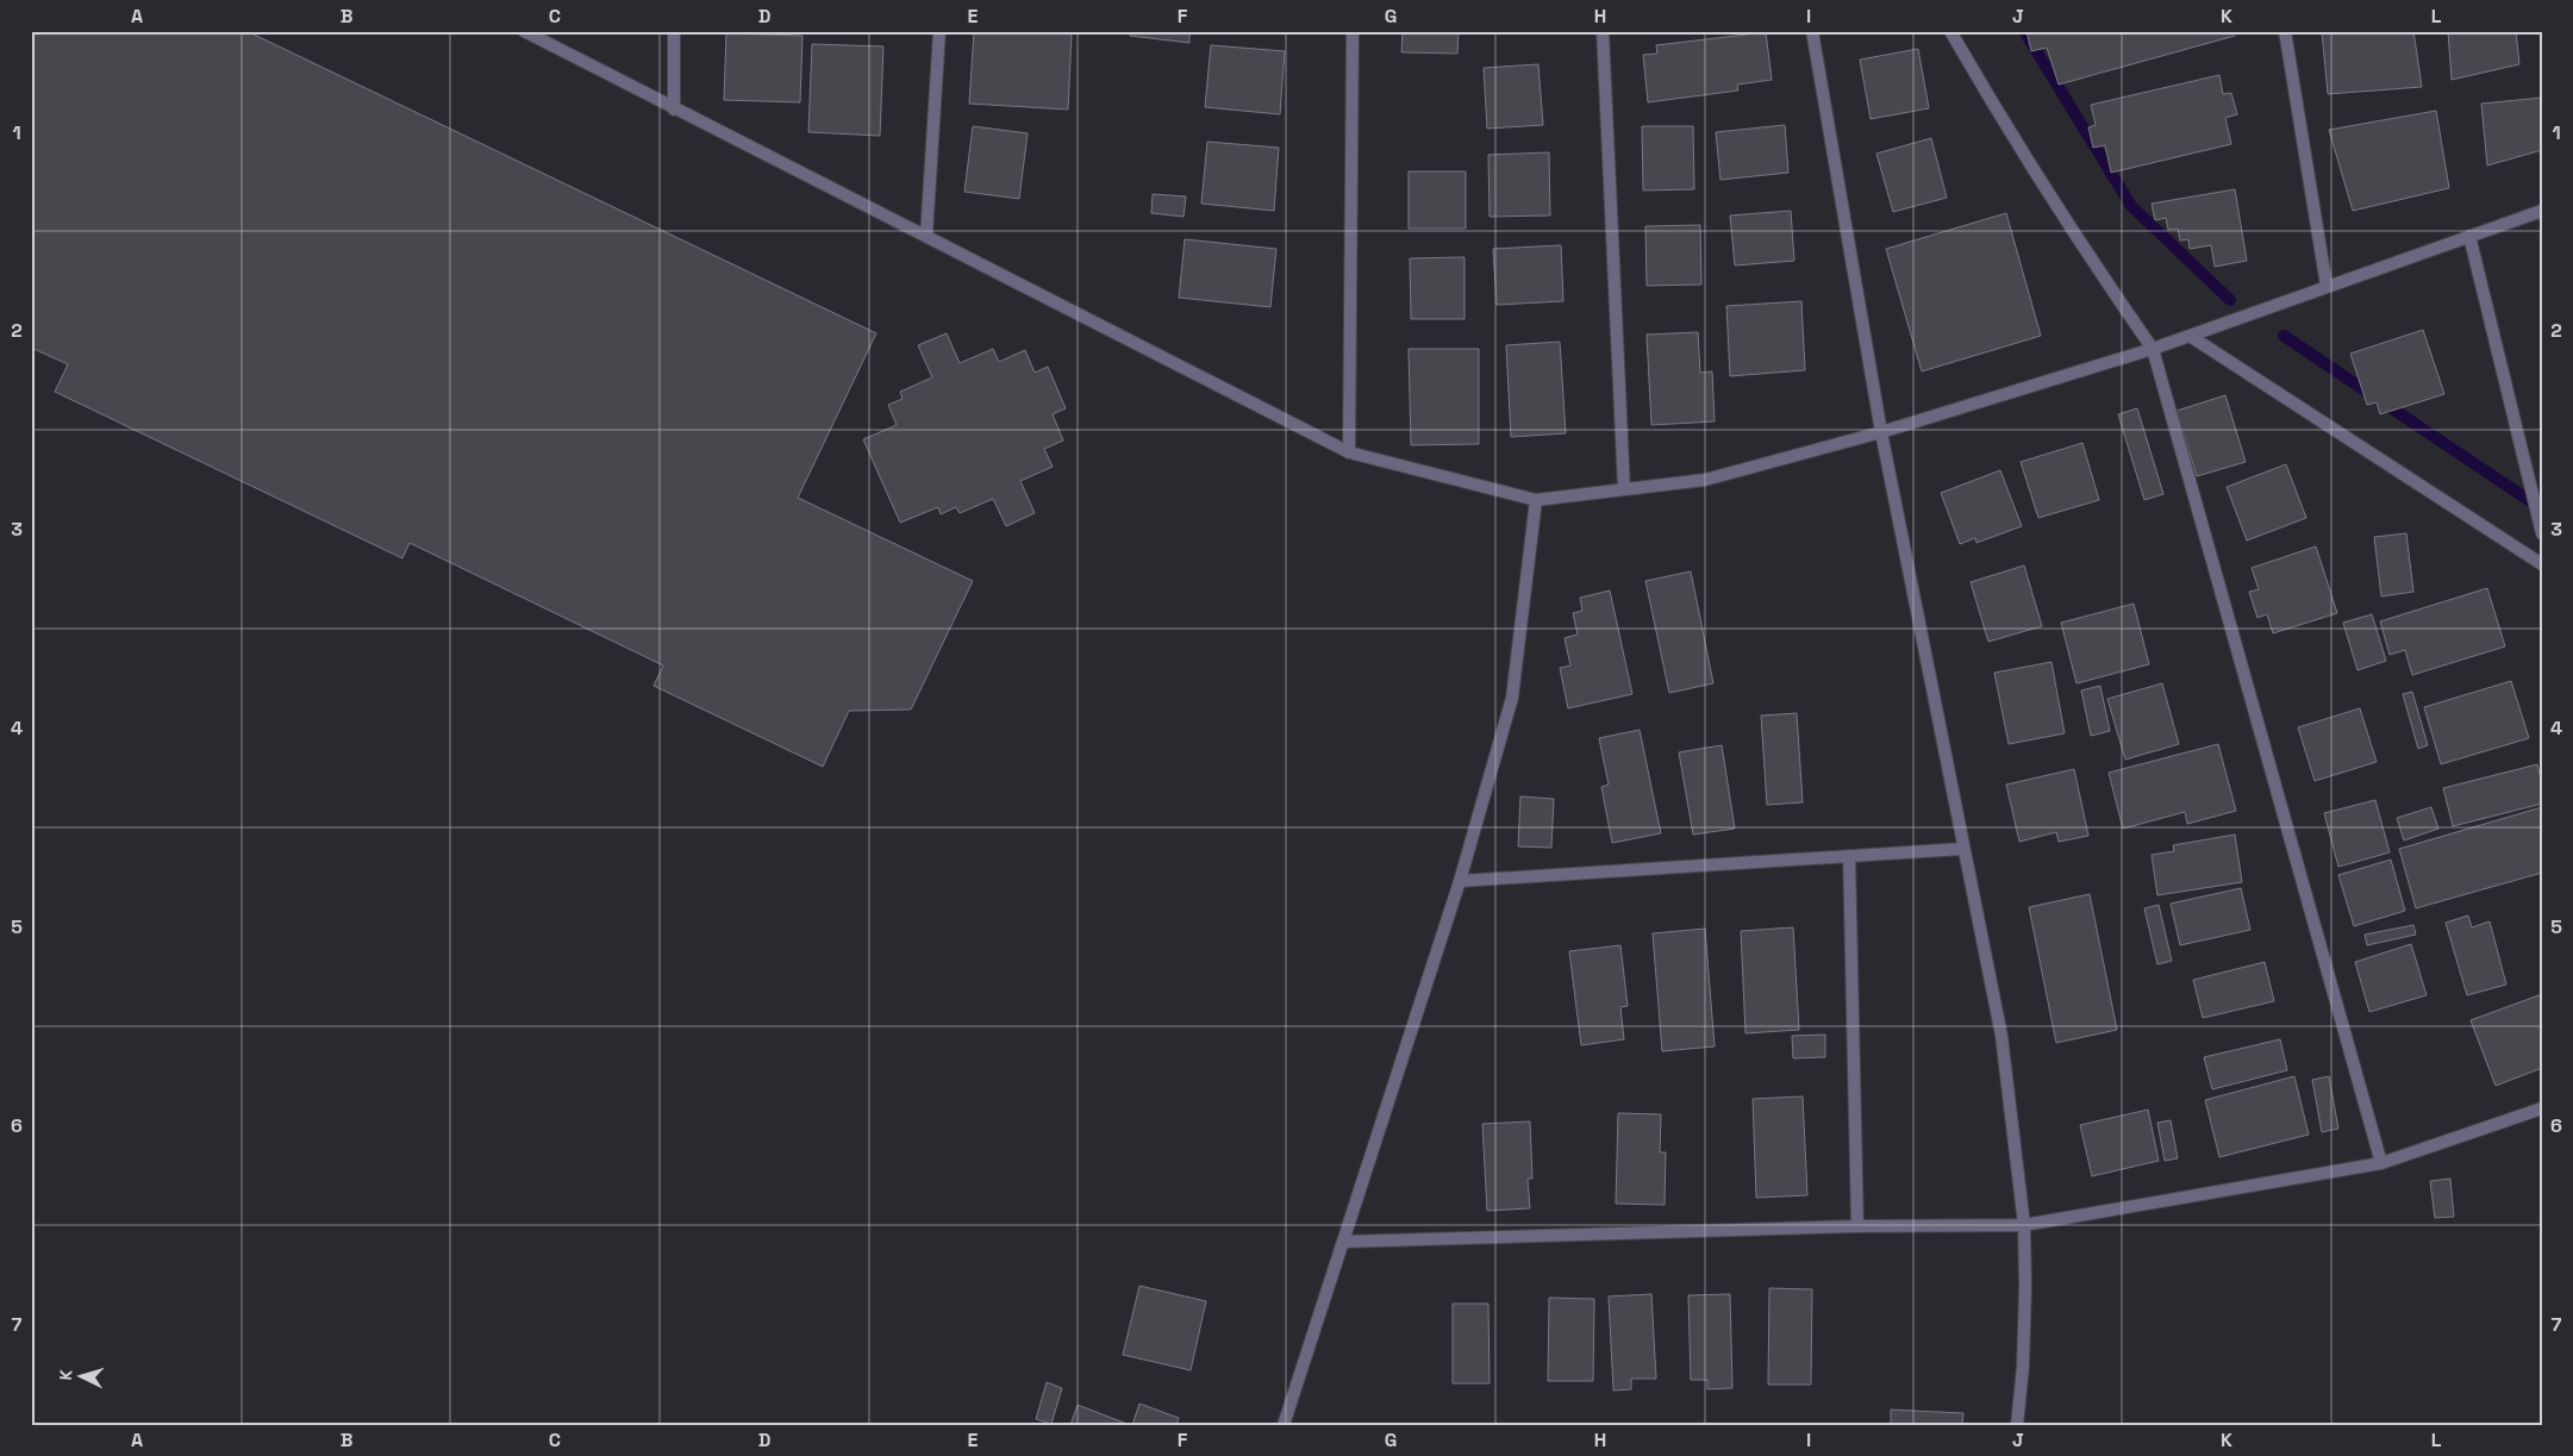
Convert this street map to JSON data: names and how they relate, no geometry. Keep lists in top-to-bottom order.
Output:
{
  "north": "left",
  "grid": {
    "columns": [
      "A",
      "B",
      "C",
      "D",
      "E",
      "F",
      "G",
      "H",
      "I",
      "J",
      "K",
      "L"
    ],
    "rows": [
      "1",
      "2",
      "3",
      "4",
      "5",
      "6",
      "7"
    ]
  }
}
